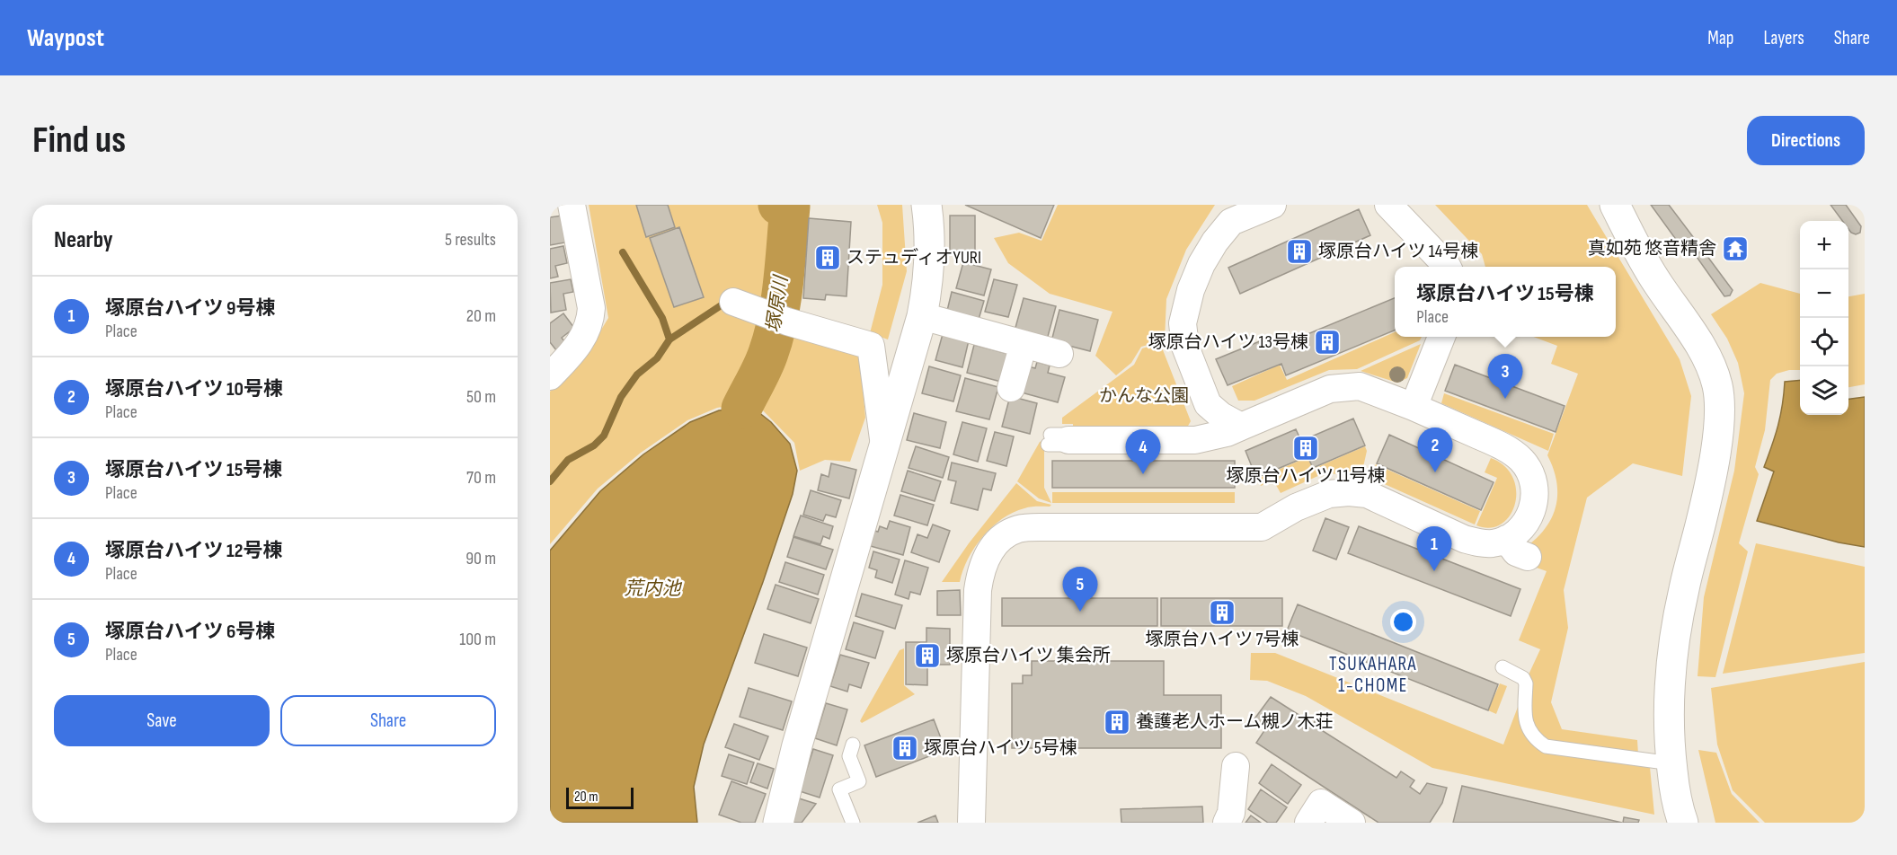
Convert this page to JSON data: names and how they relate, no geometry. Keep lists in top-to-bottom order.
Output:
{
  "districts": ["TSUKAHARA 1-CHOME"],
  "water": ["塚原川", "荒内池"],
  "parks": ["かんな公園"],
  "places": {
    "temple": ["真如苑 悠音精舎"],
    "building": [
      "塚原台ハイツ 14号棟",
      "ステュディオYURI",
      "塚原台ハイツ 13号棟",
      "塚原台ハイツ 11号棟",
      "塚原台ハイツ 7号棟",
      "塚原台ハイツ 集会所",
      "養護老人ホーム槻ノ木荘",
      "塚原台ハイツ 5号棟"
    ]
  },
  "scale_bar": "20 m",
  "page": {
    "header": "Waypost",
    "nav": ["Map", "Layers", "Share"],
    "buttons": [
      "Directions",
      ["Save", "Share"]
    ],
    "title": "Find us",
    "heading": ["Nearby", "5 results"],
    "map_buttons": ["+", "−"],
    "popup": ["塚原台ハイツ 15号棟", "Place"],
    "list": [
      {
        "mark": "1",
        "name": "塚原台ハイツ 9号棟",
        "note": "Place",
        "value": "20 m"
      },
      {
        "mark": "2",
        "name": "塚原台ハイツ 10号棟",
        "note": "Place",
        "value": "50 m"
      },
      {
        "mark": "3",
        "name": "塚原台ハイツ 15号棟",
        "note": "Place",
        "value": "70 m"
      },
      {
        "mark": "4",
        "name": "塚原台ハイツ 12号棟",
        "note": "Place",
        "value": "90 m"
      },
      {
        "mark": "5",
        "name": "塚原台ハイツ 6号棟",
        "note": "Place",
        "value": "100 m"
      }
    ],
    "pins": [
      "3",
      "2",
      "4",
      "1",
      "5"
    ],
    "scale": "20 m"
  }
}
